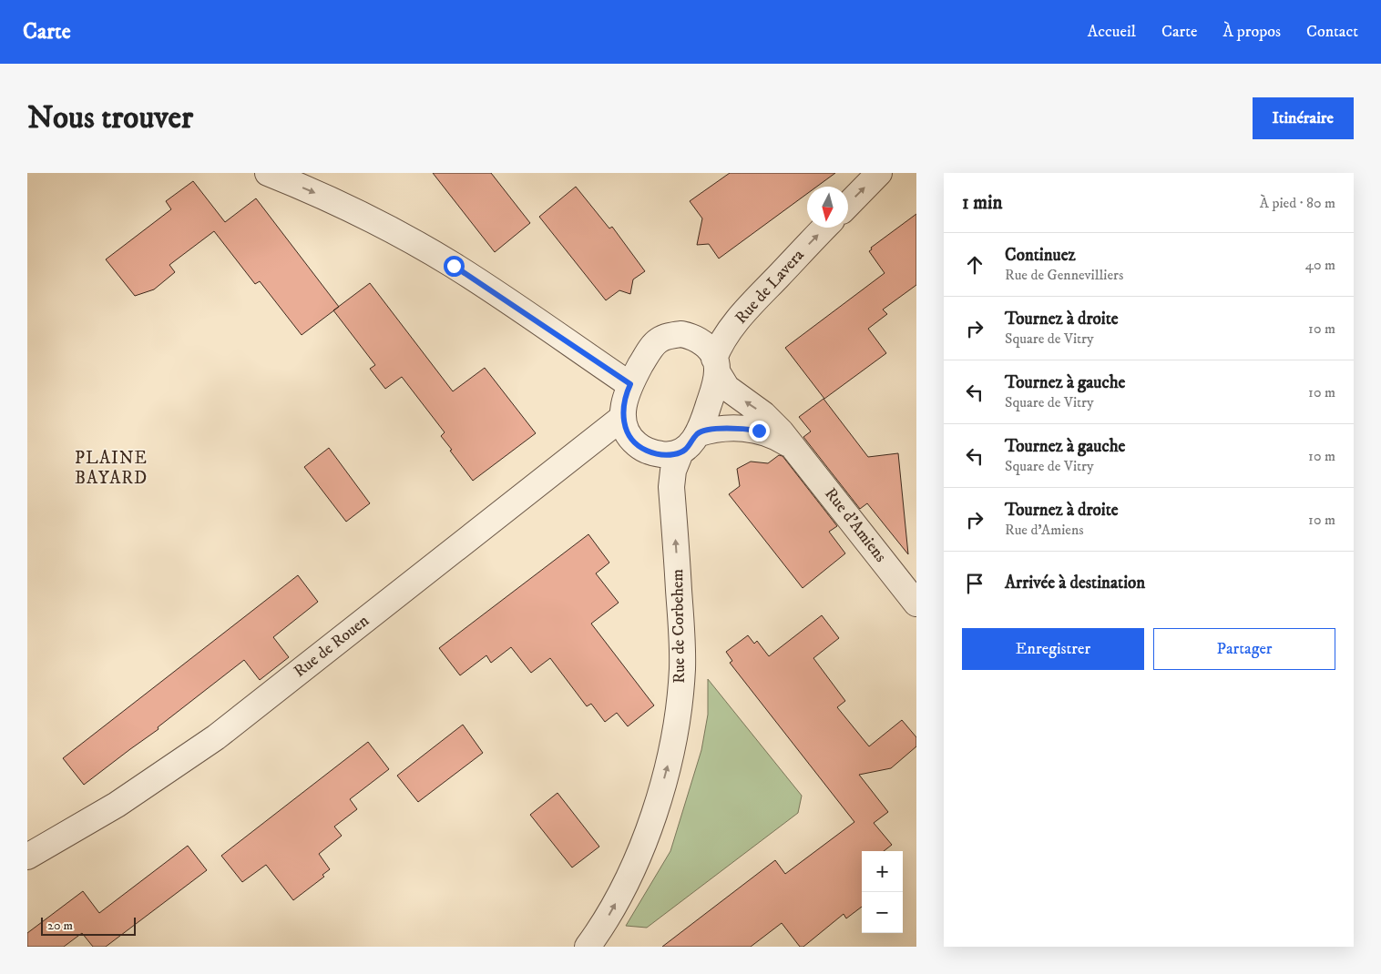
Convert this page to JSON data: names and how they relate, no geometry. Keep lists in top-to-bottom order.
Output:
{
  "streets": {
    "street": [
      "Rue de Lavera",
      "Rue d'Amiens",
      "Rue de Corbehem",
      "Rue de Rouen"
    ]
  },
  "crossings": [
    ["Rue de Lavera", "Rue d'Amiens"],
    ["Rue de Lavera", "Rue de Corbehem"],
    ["Rue de Lavera", "Rue de Rouen"],
    ["Rue d'Amiens", "Rue de Corbehem"],
    ["Rue d'Amiens", "Rue de Rouen"],
    ["Rue de Corbehem", "Rue de Rouen"]
  ],
  "one_way": ["Rue de Lavera", "Rue de Corbehem"],
  "districts": ["PLAINE BAYARD"],
  "scale_bar": "20 m",
  "north": "bottom",
  "page": {
    "header": "Carte",
    "nav": [
      "Accueil",
      "Carte",
      "À propos",
      "Contact"
    ],
    "buttons": [
      "Itinéraire",
      ["Enregistrer", "Partager"]
    ],
    "title": "Nous trouver",
    "heading": ["1 min", "À pied · 80 m"],
    "list": [
      ["Continuez", "Rue de Gennevilliers", "40 m"],
      ["Tournez à droite", "Square de Vitry", "10 m"],
      ["Tournez à gauche", "Square de Vitry", "10 m"],
      ["Tournez à gauche", "Square de Vitry", "10 m"],
      ["Tournez à droite", "Rue d'Amiens", "10 m"],
      "Arrivée à destination"
    ],
    "map_buttons": ["+", "−"],
    "scale": "20 m"
  }
}
